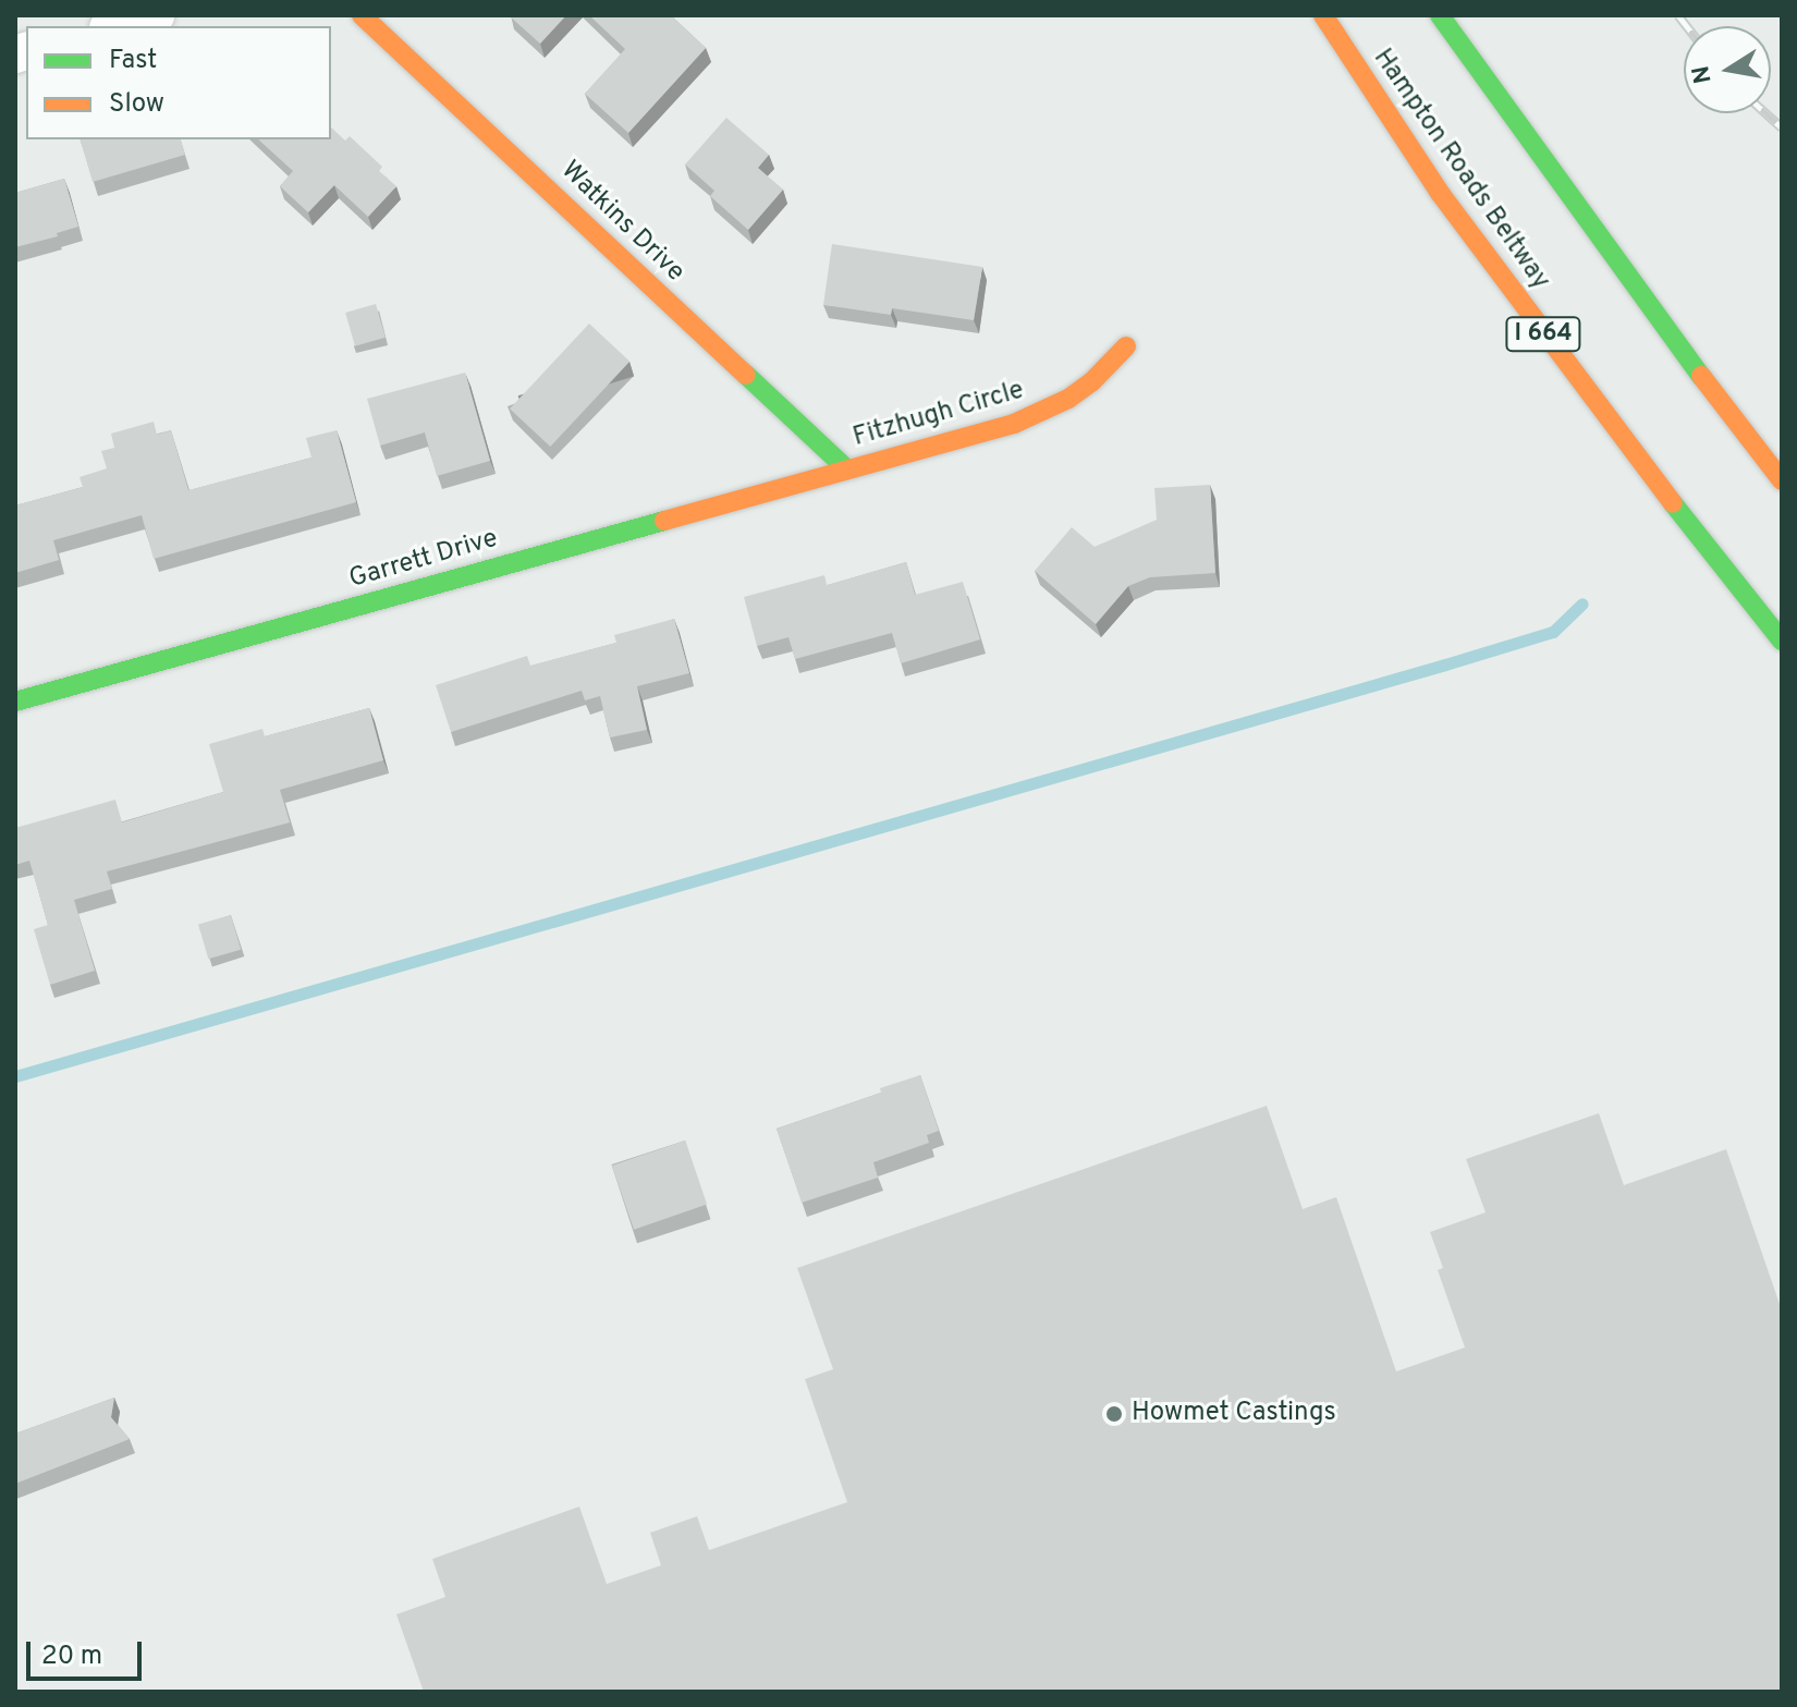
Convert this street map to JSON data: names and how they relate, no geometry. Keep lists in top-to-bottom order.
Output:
{
  "streets": {
    "main road": [
      "Hampton Roads Beltway",
      "Watkins Drive",
      "I 664",
      "Fitzhugh Circle",
      "Garrett Drive"
    ]
  },
  "crossings": [
    ["Watkins Drive", "Fitzhugh Circle"],
    ["Watkins Drive", "Garrett Drive"],
    ["Fitzhugh Circle", "Garrett Drive"]
  ],
  "places": ["Howmet Castings"],
  "legend": ["Fast", "Slow"],
  "scale_bar": "20 m",
  "north": "left"
}
